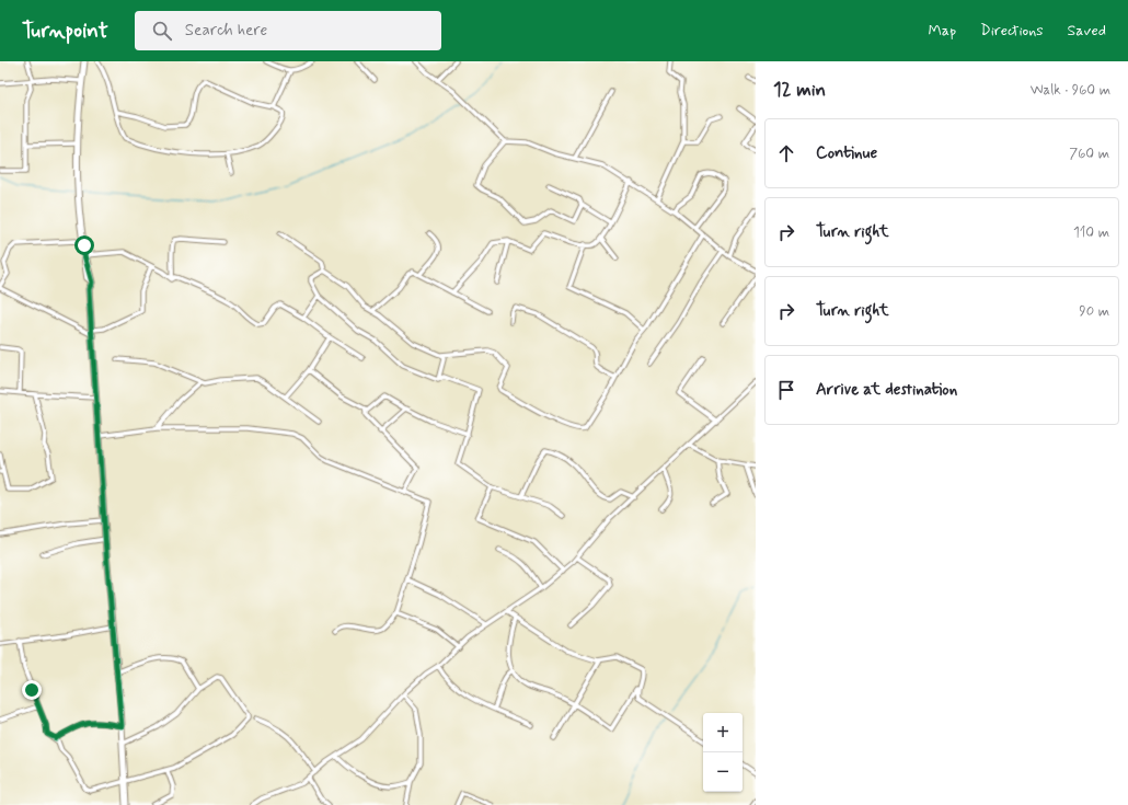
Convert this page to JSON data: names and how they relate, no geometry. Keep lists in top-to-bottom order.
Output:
{
  "page": {
    "header": "Turnpoint",
    "search": "Search here",
    "nav": ["Map", "Directions", "Saved"],
    "heading": ["12 min", "Walk · 960 m"],
    "list": [
      ["Continue", "760 m"],
      ["Turn right", "110 m"],
      ["Turn right", "90 m"],
      "Arrive at destination"
    ],
    "map_buttons": ["+", "−"]
  }
}
